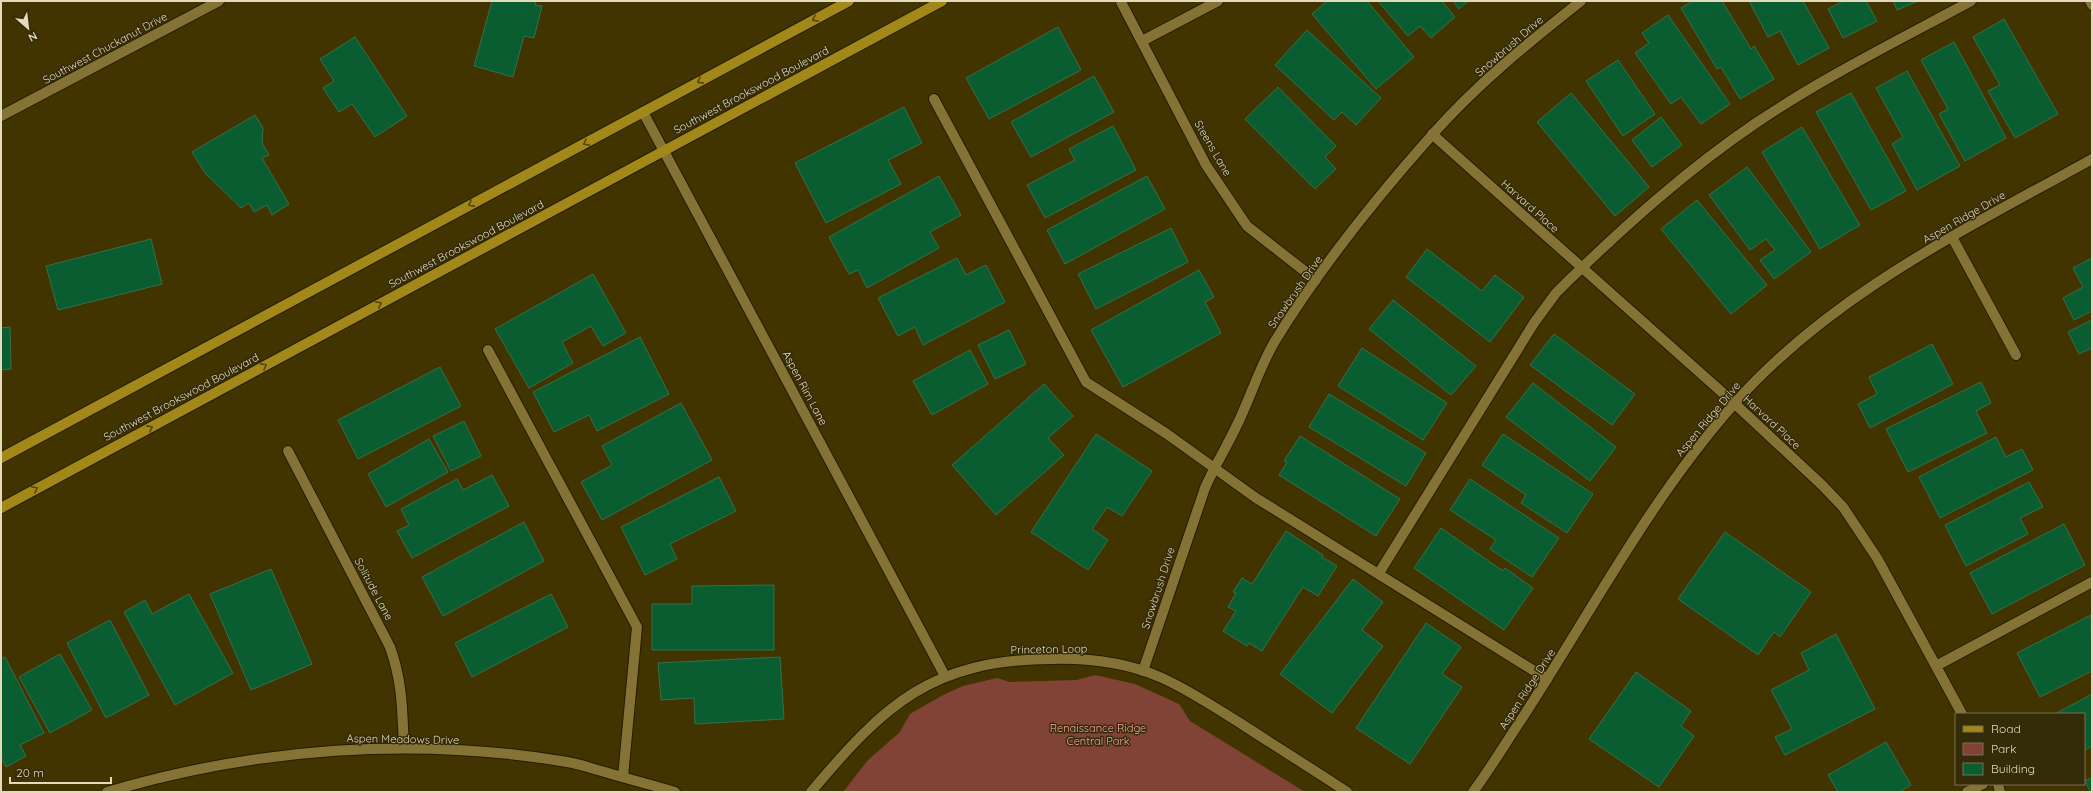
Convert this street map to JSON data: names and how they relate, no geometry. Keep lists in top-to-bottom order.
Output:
{
  "streets": {
    "main road": ["Southwest Brookswood Boulevard"],
    "street": [
      "Snowbrush Drive",
      "Southwest Chuckanut Drive",
      "Steens Lane",
      "Harvard Place",
      "Aspen Ridge Drive",
      "Aspen Rim Lane",
      "Solitude Lane",
      "Princeton Loop",
      "Aspen Meadows Drive"
    ]
  },
  "crossings": [
    ["Snowbrush Drive", "Steens Lane"],
    ["Snowbrush Drive", "Harvard Place"],
    ["Snowbrush Drive", "Princeton Loop"],
    ["Southwest Brookswood Boulevard", "Aspen Rim Lane"],
    ["Harvard Place", "Aspen Ridge Drive"],
    ["Aspen Rim Lane", "Princeton Loop"],
    ["Solitude Lane", "Aspen Meadows Drive"]
  ],
  "parks": ["Renaissance Ridge Central Park"],
  "legend": ["Road", "Park", "Building"],
  "scale_bar": "20 m",
  "north": "bottom right"
}
